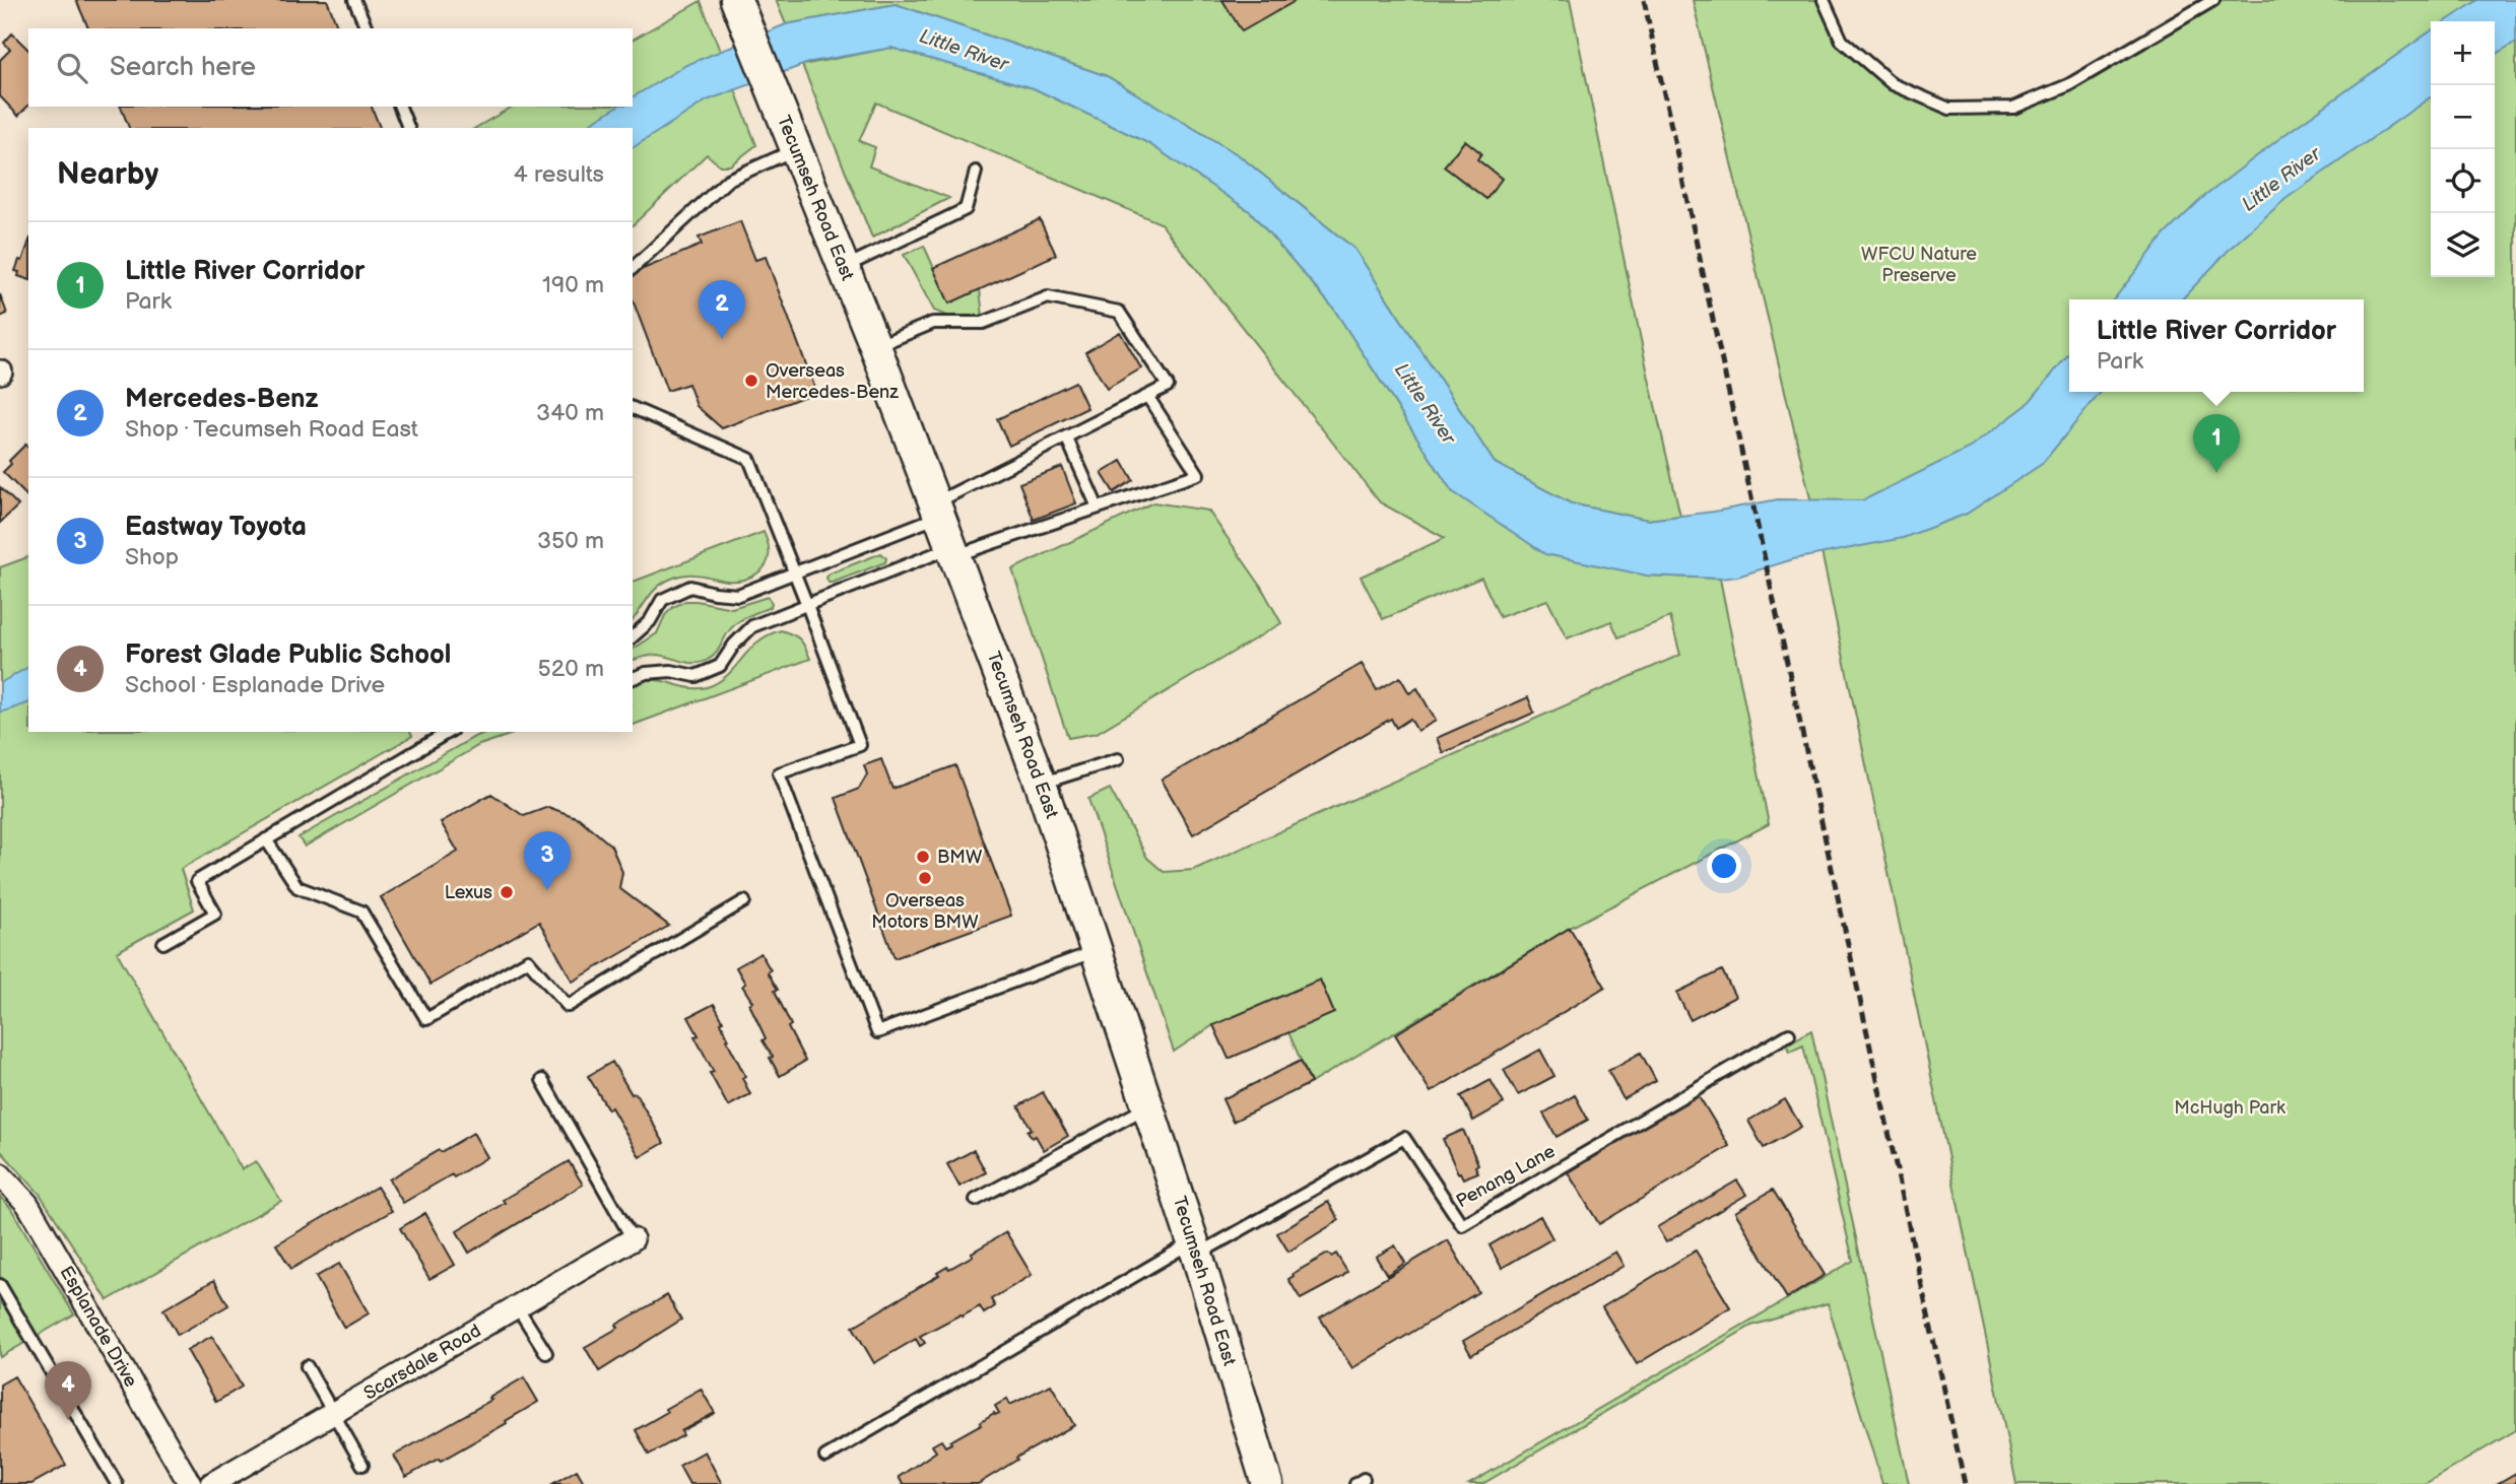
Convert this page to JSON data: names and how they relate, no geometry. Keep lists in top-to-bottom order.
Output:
{
  "streets": {
    "main road": ["Tecumseh Road East"],
    "street": ["Esplanade Drive", "Scarsdale Road"],
    "lane": ["Penang Lane"]
  },
  "crossings": [
    ["Tecumseh Road East", "Penang Lane"]
  ],
  "water": ["Little River"],
  "parks": ["WFCU Nature Preserve", "McHugh Park"],
  "places": [
    "Overseas Mercedes-Benz",
    "BMW",
    "Overseas Motors BMW",
    "Lexus"
  ],
  "page": {
    "map_buttons": ["+", "−"],
    "search": "Search here",
    "heading": ["Nearby", "4 results"],
    "list": [
      {
        "mark": "1",
        "name": "Little River Corridor",
        "note": "Park",
        "value": "190 m"
      },
      {
        "mark": "2",
        "name": "Mercedes-Benz",
        "note": "Shop · Tecumseh Road East",
        "value": "340 m"
      },
      {
        "mark": "3",
        "name": "Eastway Toyota",
        "note": "Shop",
        "value": "350 m"
      },
      {
        "mark": "4",
        "name": "Forest Glade Public School",
        "note": "School · Esplanade Drive",
        "value": "520 m"
      }
    ],
    "pins": [
      "2",
      "1",
      "3",
      "4"
    ],
    "popup": ["Little River Corridor", "Park"]
  }
}
